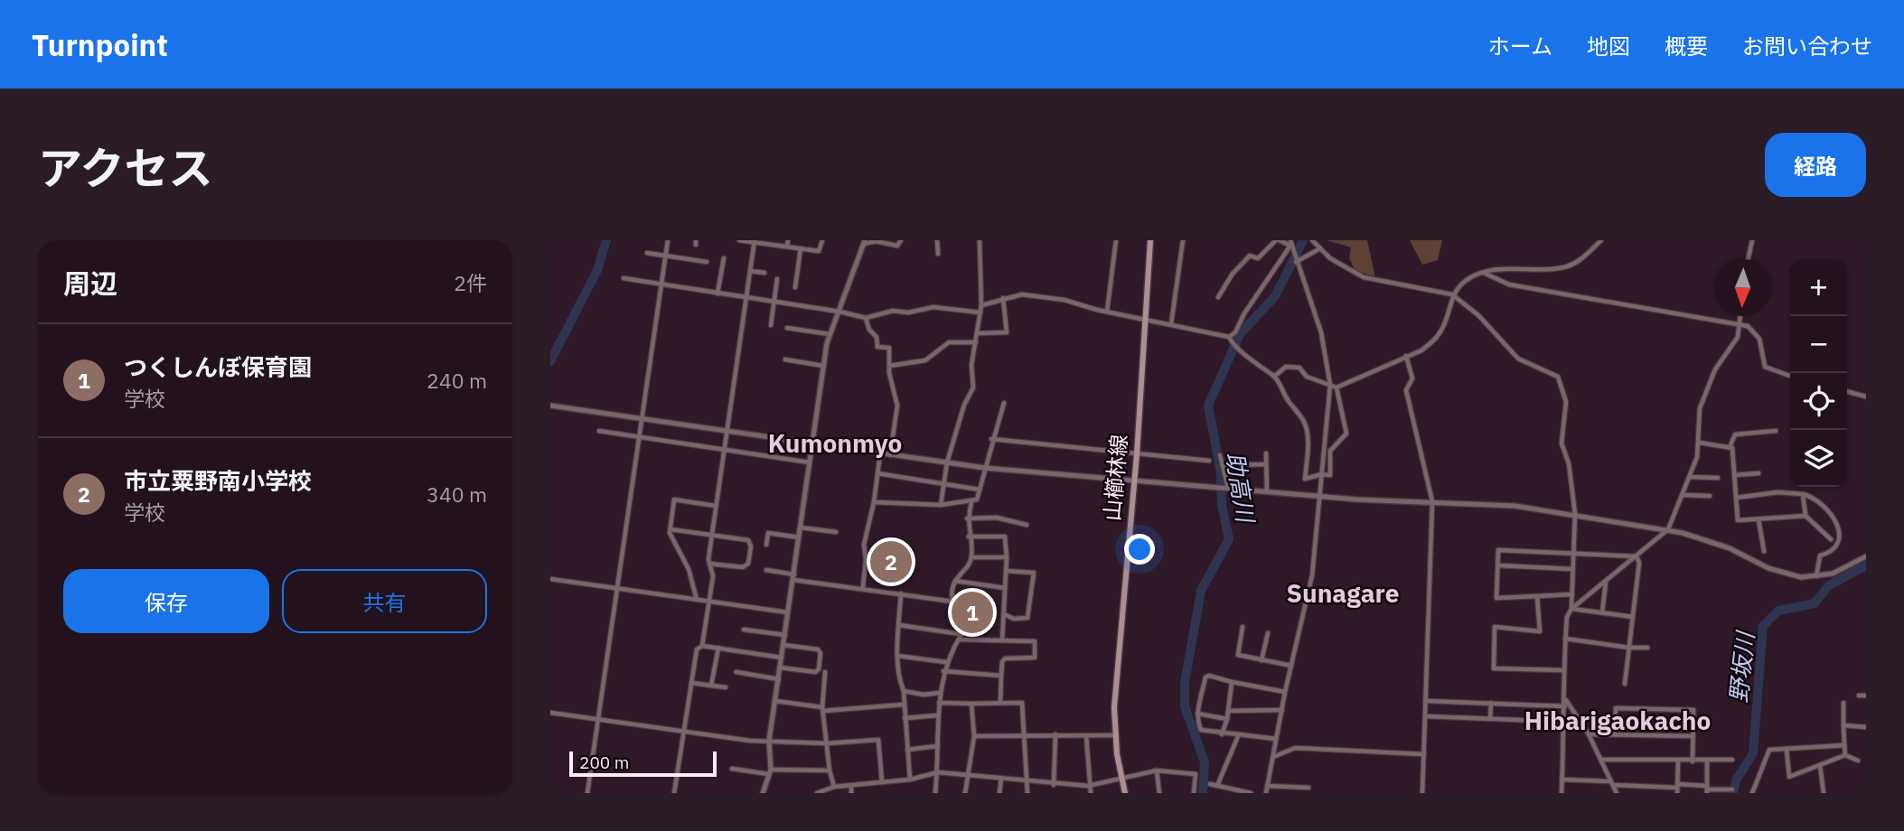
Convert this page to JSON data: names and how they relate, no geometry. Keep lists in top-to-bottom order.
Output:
{
  "streets": {
    "main road": ["山櫛林線"]
  },
  "districts": ["Kumonmyo", "Sunagare", "Hibarigaokacho"],
  "water": ["助高川", "野坂川"],
  "scale_bar": "200 m",
  "north": "bottom",
  "page": {
    "header": "Turnpoint",
    "nav": [
      "ホーム",
      "地図",
      "概要",
      "お問い合わせ"
    ],
    "title": "アクセス",
    "buttons": [
      "経路",
      ["保存", "共有"]
    ],
    "heading": ["周辺", "2件"],
    "map_buttons": ["+", "−"],
    "list": [
      {
        "mark": "1",
        "name": "つくしんぼ保育園",
        "note": "学校",
        "value": "240 m"
      },
      {
        "mark": "2",
        "name": "市立粟野南小学校",
        "note": "学校",
        "value": "340 m"
      }
    ],
    "pins": ["2", "1"],
    "scale": "200 m"
  }
}
